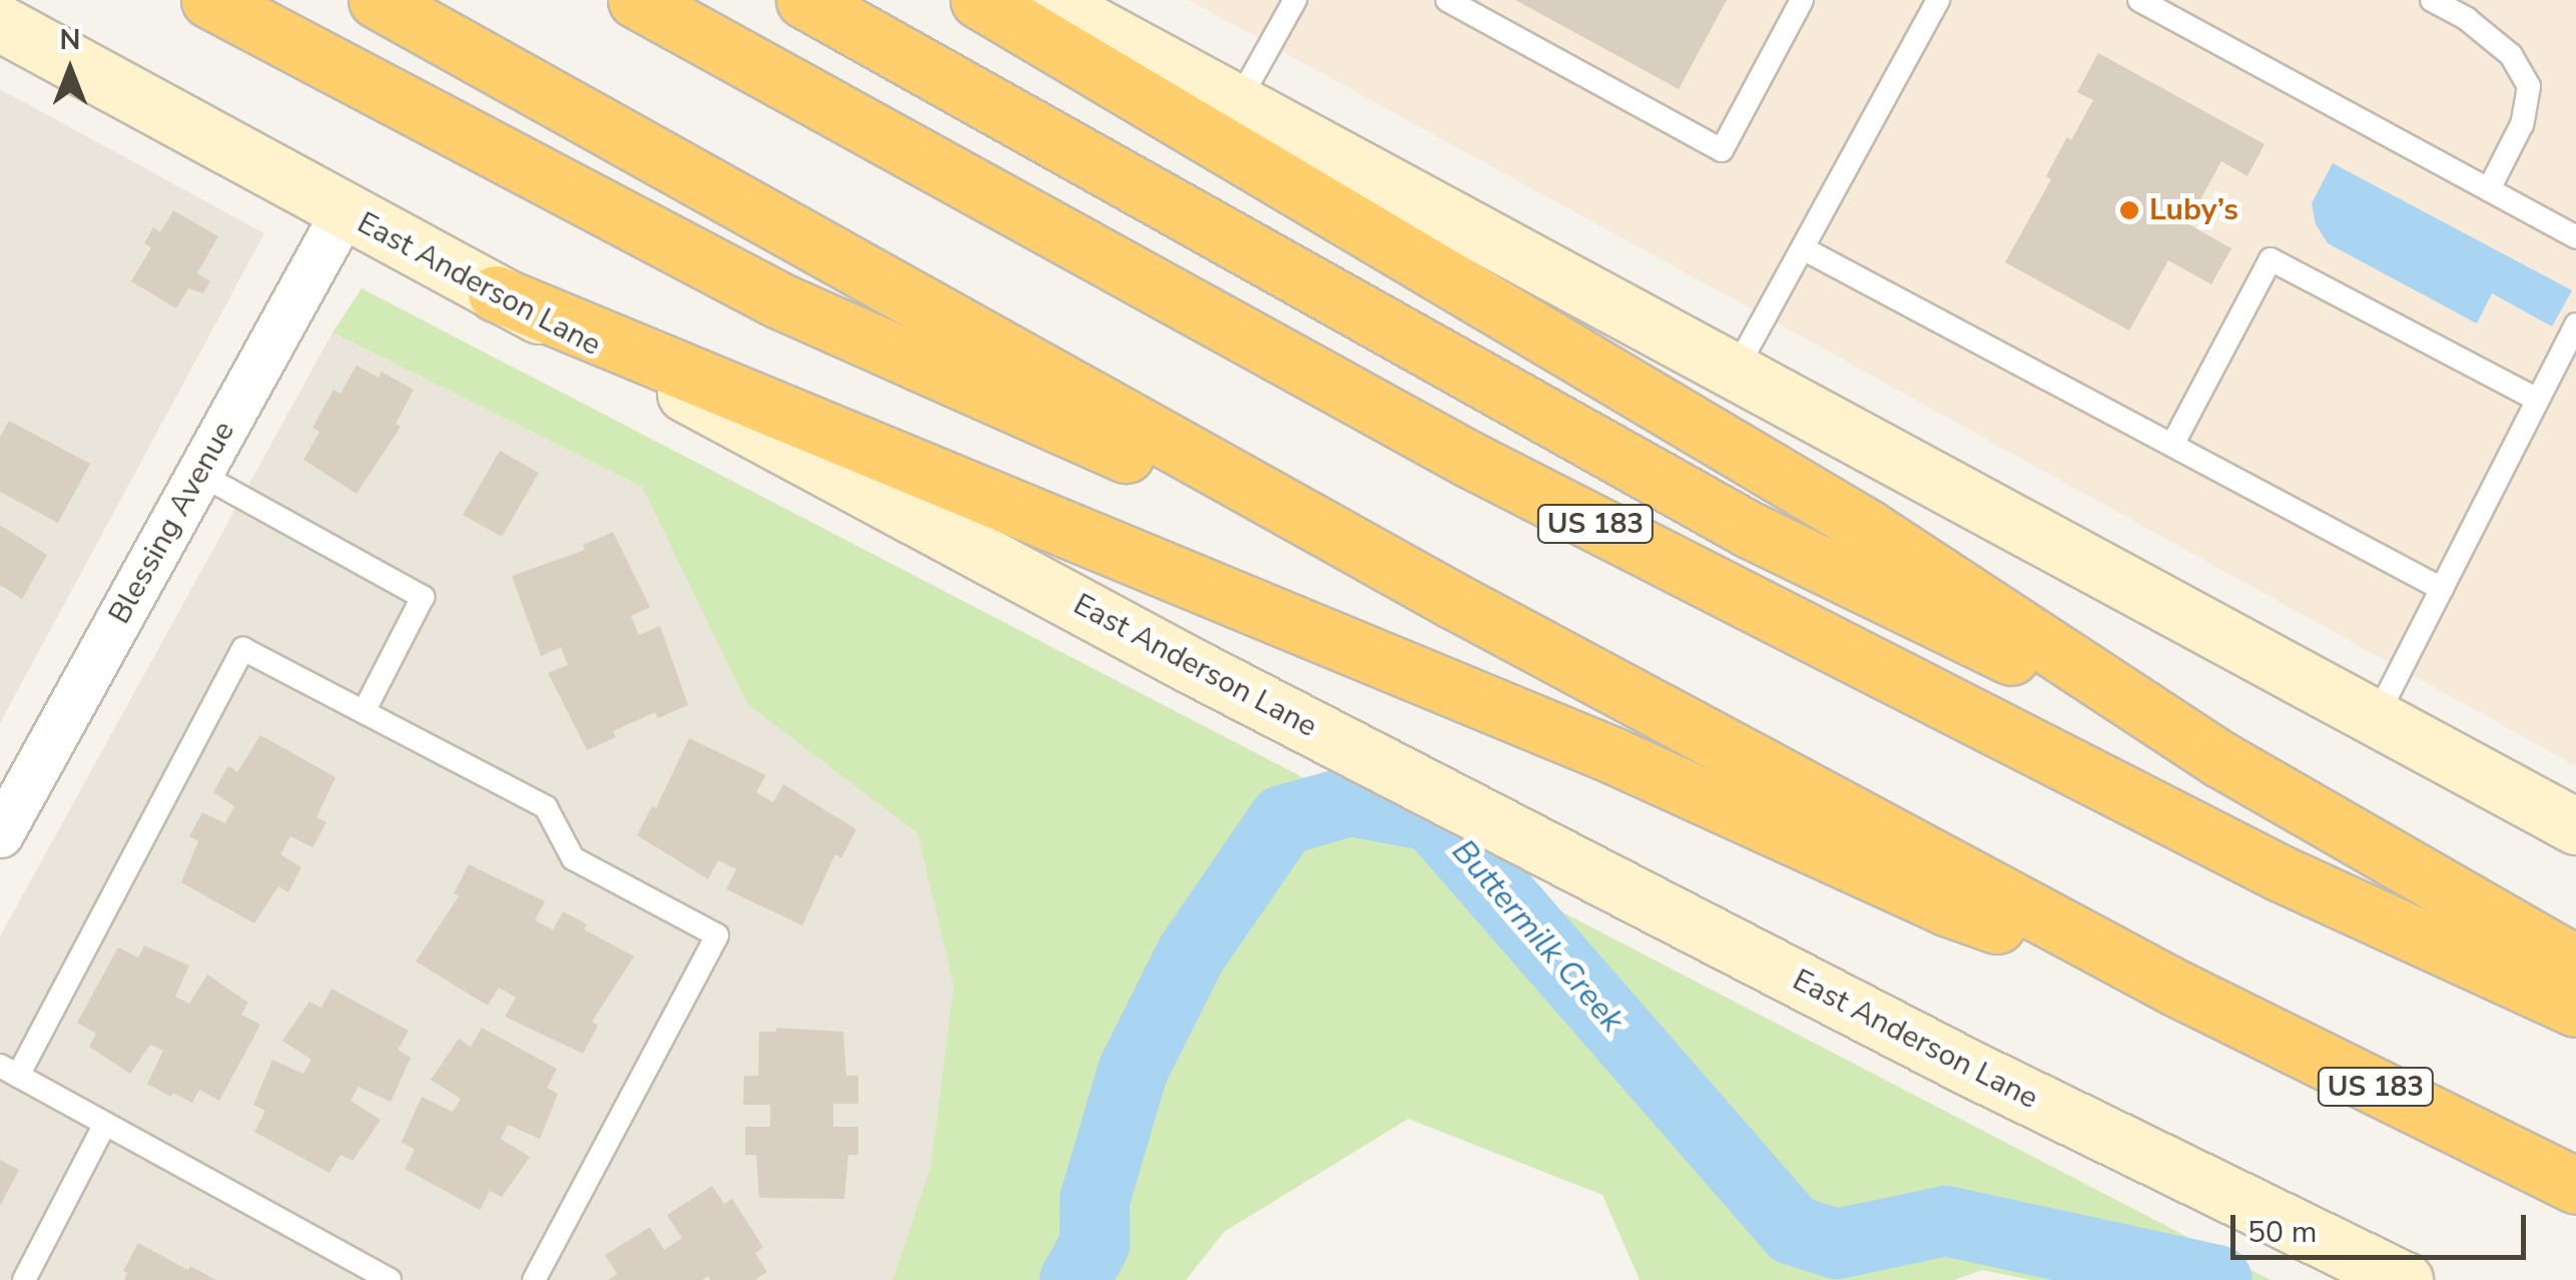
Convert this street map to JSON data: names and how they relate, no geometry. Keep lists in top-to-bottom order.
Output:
{
  "streets": {
    "highway": ["US 183"],
    "main road": ["East Anderson Lane"],
    "street": ["Blessing Avenue"]
  },
  "crossings": [
    ["East Anderson Lane", "Blessing Avenue"]
  ],
  "water": ["Buttermilk Creek"],
  "places": ["Luby’s"],
  "scale_bar": "50 m",
  "north": "top"
}
